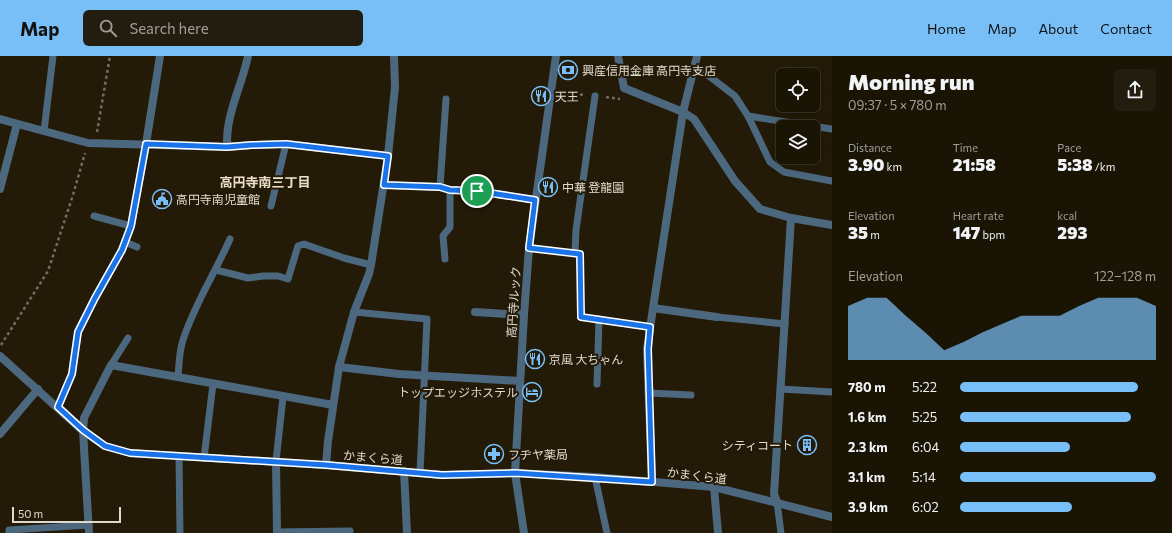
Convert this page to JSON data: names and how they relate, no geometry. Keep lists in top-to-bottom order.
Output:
{
  "streets": {
    "street": ["高円寺ルック", "かまくら道"]
  },
  "crossings": [
    ["高円寺ルック", "かまくら道"]
  ],
  "districts": ["高円寺南三丁目"],
  "places": {
    "bank": ["興産信用金庫 高円寺支店"],
    "restaurant": ["天王", "中華 登龍園", "京風 大ちゃん"],
    "public building": ["高円寺南児童館"],
    "hotel": ["トップエッジホステル"],
    "building": ["シティコート"],
    "pharmacy": ["フヂヤ薬局"]
  },
  "scale_bar": "50 m",
  "page": {
    "header": "Map",
    "search": "Search here",
    "nav": [
      "Home",
      "Map",
      "About",
      "Contact"
    ],
    "heading": ["Morning run", "09:37 · 5 × 780 m"],
    "stats": [
      ["Distance", "3.90 km"],
      ["Time", "21:58"],
      ["Pace", "5:38 /km"],
      ["Elevation", "35 m"],
      ["Heart rate", "147 bpm"],
      ["kcal", "293"]
    ],
    "chart": ["Elevation", "122–128 m"],
    "list": [
      {
        "name": "780 m",
        "note": "5:22"
      },
      {
        "name": "1.6 km",
        "note": "5:25"
      },
      {
        "name": "2.3 km",
        "note": "6:04"
      },
      {
        "name": "3.1 km",
        "note": "5:14"
      },
      {
        "name": "3.9 km",
        "note": "6:02"
      }
    ],
    "scale": "50 m"
  }
}
